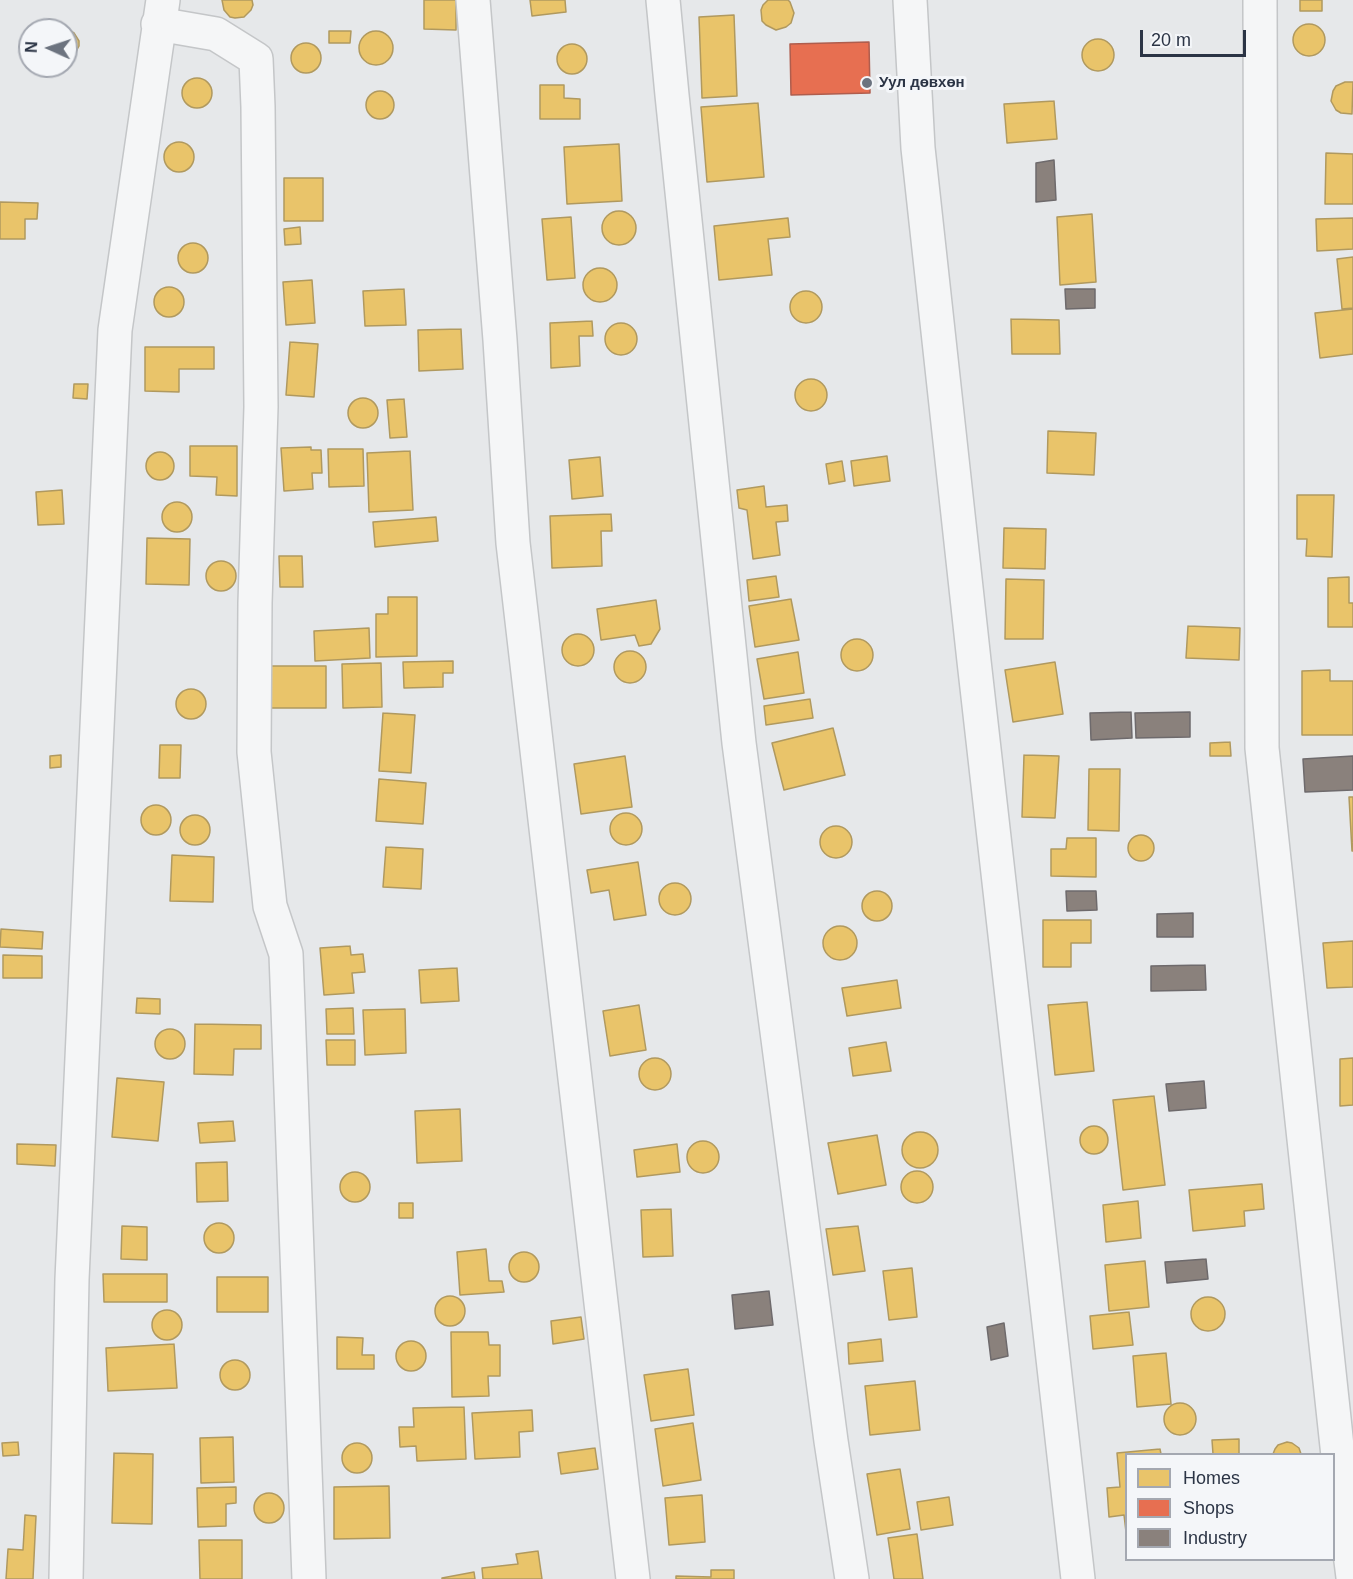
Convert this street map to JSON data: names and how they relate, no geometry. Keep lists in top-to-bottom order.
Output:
{
  "places": ["Уул дөвхөн"],
  "legend": ["Homes", "Shops", "Industry"],
  "scale_bar": "20 m",
  "north": "left"
}
